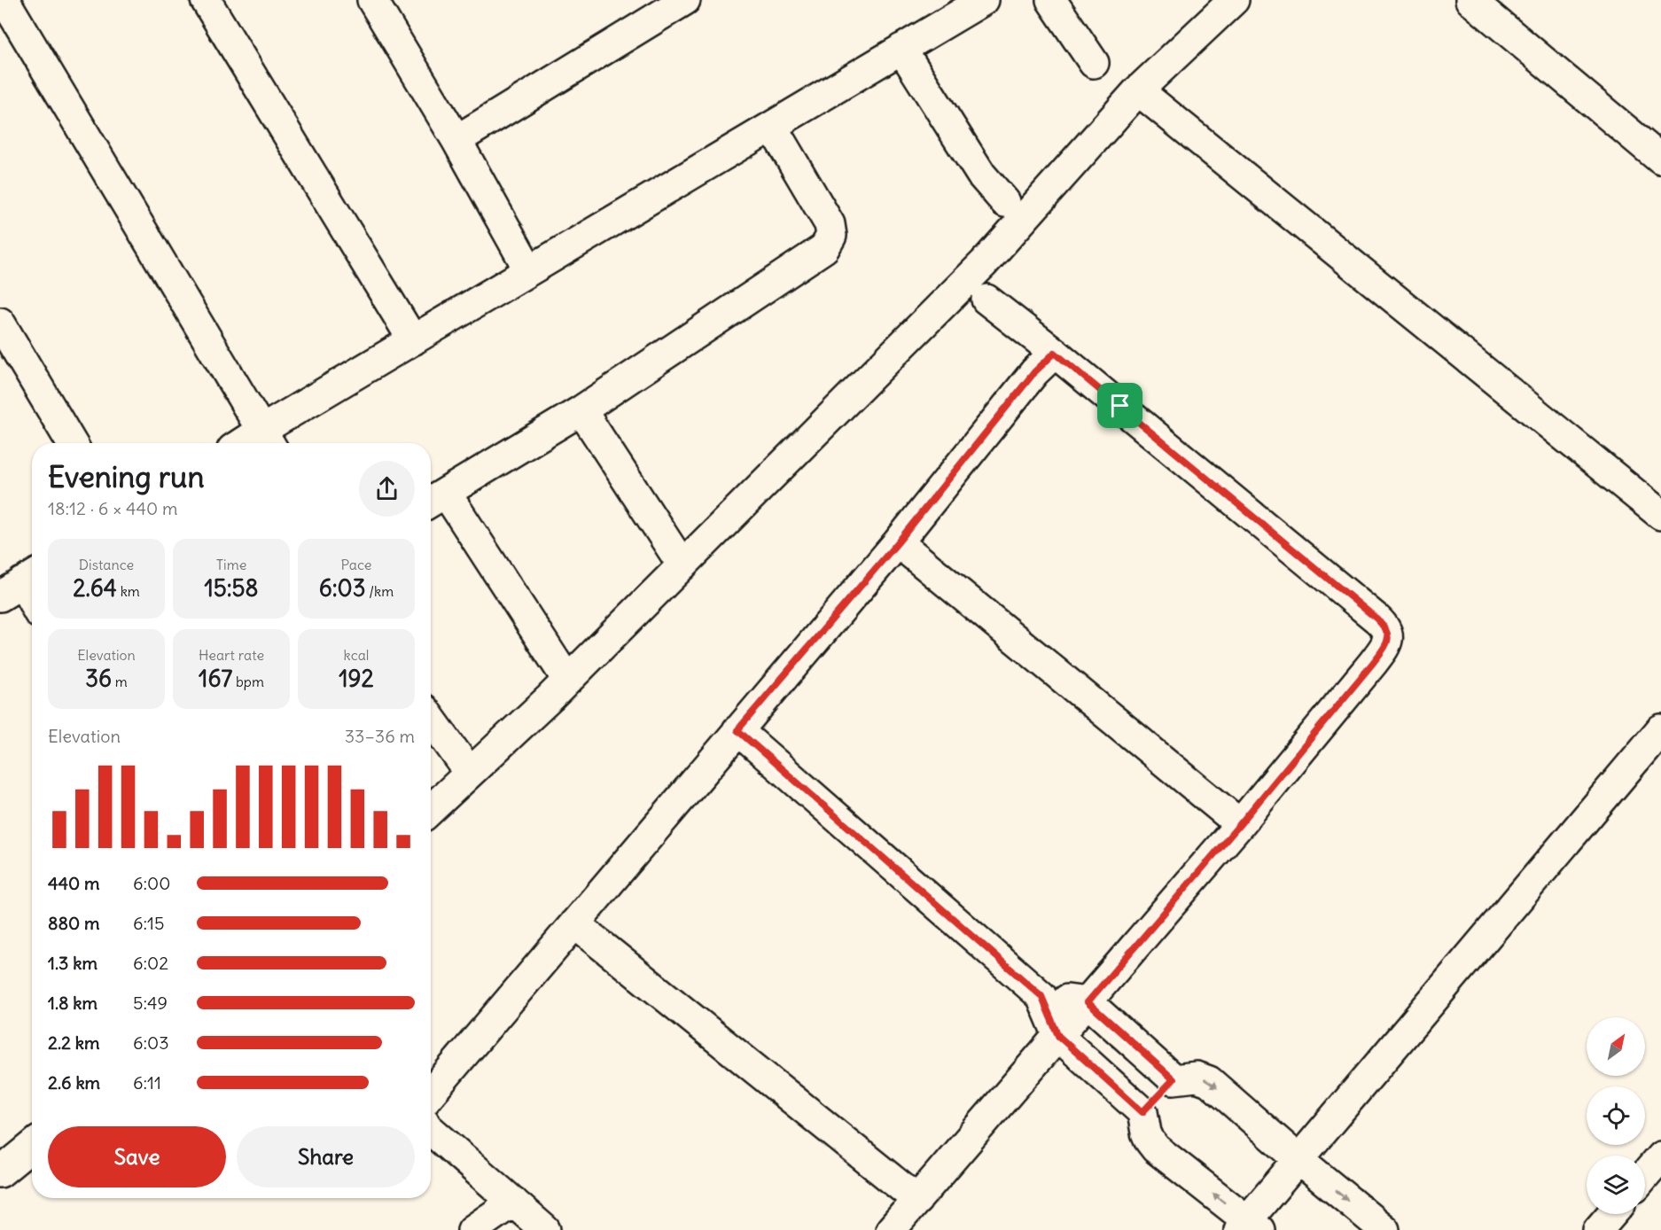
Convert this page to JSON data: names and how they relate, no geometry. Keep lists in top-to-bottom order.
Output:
{
  "north": "top right",
  "page": {
    "heading": ["Evening run", "18:12 · 6 × 440 m"],
    "stats": [
      ["Distance", "2.64 km"],
      ["Time", "15:58"],
      ["Pace", "6:03 /km"],
      ["Elevation", "36 m"],
      ["Heart rate", "167 bpm"],
      ["kcal", "192"]
    ],
    "chart": ["Elevation", "33–36 m"],
    "list": [
      {
        "name": "440 m",
        "note": "6:00"
      },
      {
        "name": "880 m",
        "note": "6:15"
      },
      {
        "name": "1.3 km",
        "note": "6:02"
      },
      {
        "name": "1.8 km",
        "note": "5:49"
      },
      {
        "name": "2.2 km",
        "note": "6:03"
      },
      {
        "name": "2.6 km",
        "note": "6:11"
      }
    ],
    "buttons": ["Save", "Share"]
  }
}
